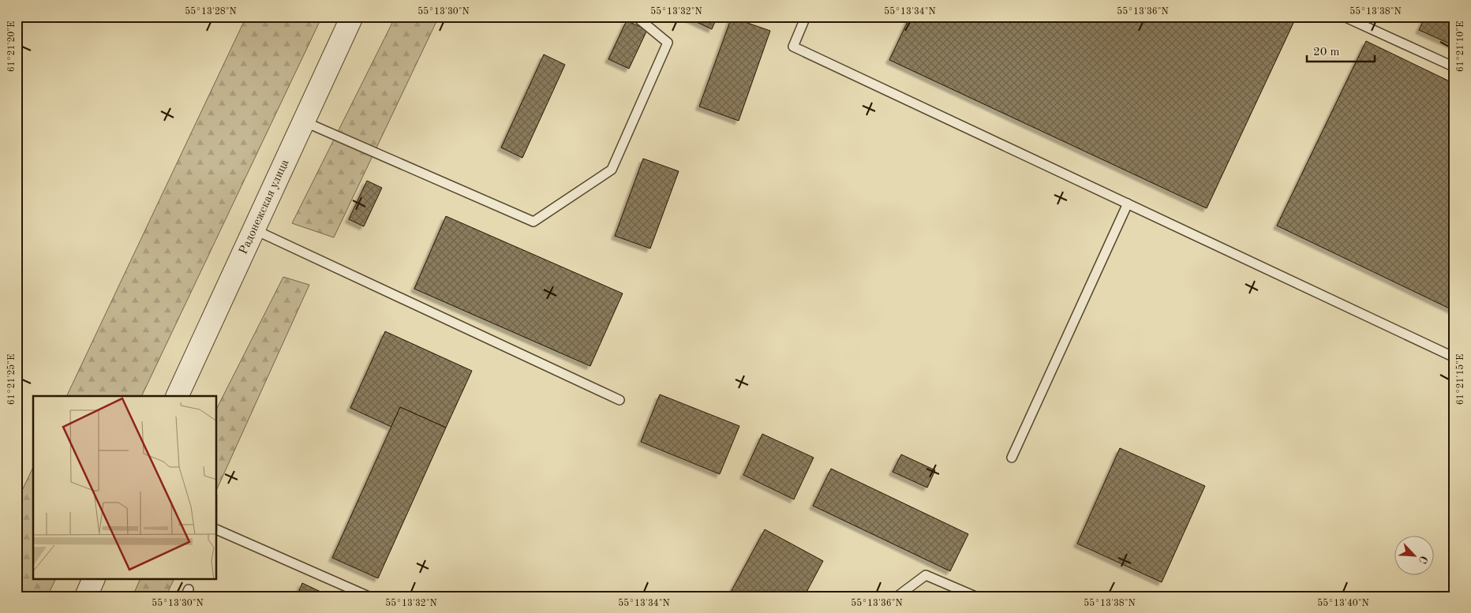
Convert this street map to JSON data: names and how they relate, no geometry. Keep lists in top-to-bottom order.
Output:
{
  "streets": {
    "street": ["Радонежская улица"]
  },
  "scale_bar": "20 m",
  "north": "bottom right",
  "coordinates": [
    "55°13'28\"N",
    "55°13'30\"N",
    "55°13'32\"N",
    "55°13'34\"N",
    "55°13'36\"N",
    "55°13'38\"N",
    "61°21'10\"E",
    "61°21'20\"E",
    "61°21'15\"E",
    "61°21'25\"E",
    "55°13'40\"N"
  ]
}
